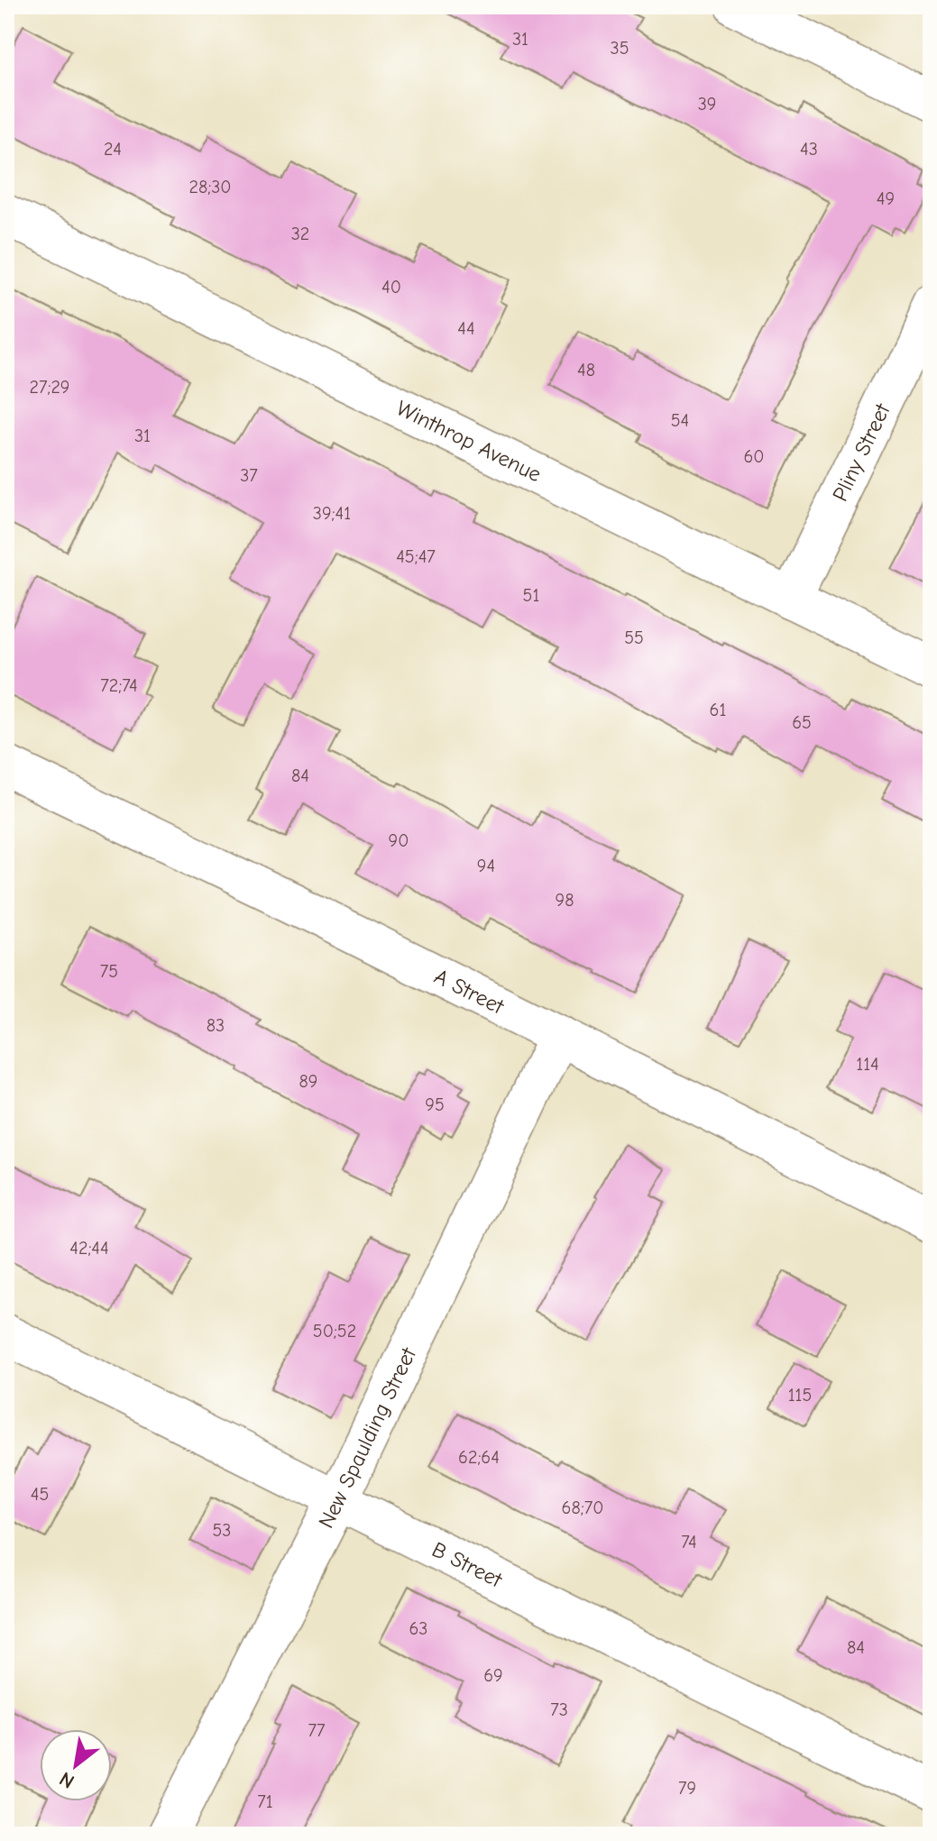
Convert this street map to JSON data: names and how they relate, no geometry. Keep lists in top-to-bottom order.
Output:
{
  "streets": {
    "street": [
      "Winthrop Avenue",
      "Pliny Street",
      "A Street",
      "New Spaulding Street",
      "B Street"
    ]
  },
  "crossings": [
    ["Winthrop Avenue", "Pliny Street"],
    ["A Street", "New Spaulding Street"],
    ["New Spaulding Street", "B Street"]
  ],
  "house_numbers": [
    "31",
    "35",
    "39",
    "24",
    "43",
    "28;30",
    "49",
    "32",
    "40",
    "44",
    "48",
    "27;29",
    "54",
    "31",
    "60",
    "37",
    "39;41",
    "45;47",
    "51",
    "55",
    "72;74",
    "61",
    "65",
    "84",
    "90",
    "94",
    "98",
    "75",
    "83",
    "114",
    "89",
    "95",
    "42;44",
    "50;52",
    "115",
    "62;64",
    "45",
    "68;70",
    "53",
    "74",
    "63",
    "84",
    "69",
    "73",
    "77",
    "79",
    "71"
  ],
  "north": "bottom left"
}
